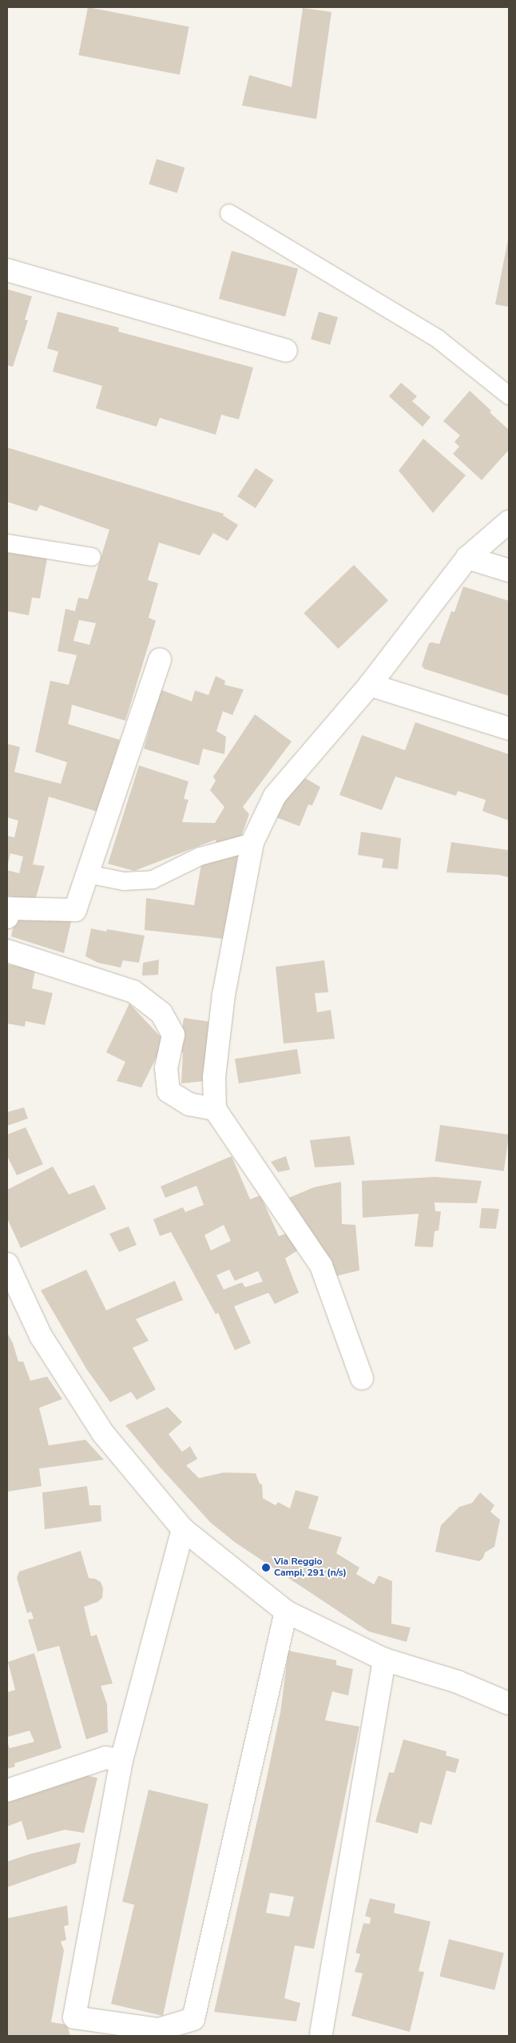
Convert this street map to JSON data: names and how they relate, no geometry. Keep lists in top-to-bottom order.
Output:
{
  "places": ["Via Reggio Campi, 291 (n/s)"]
}
